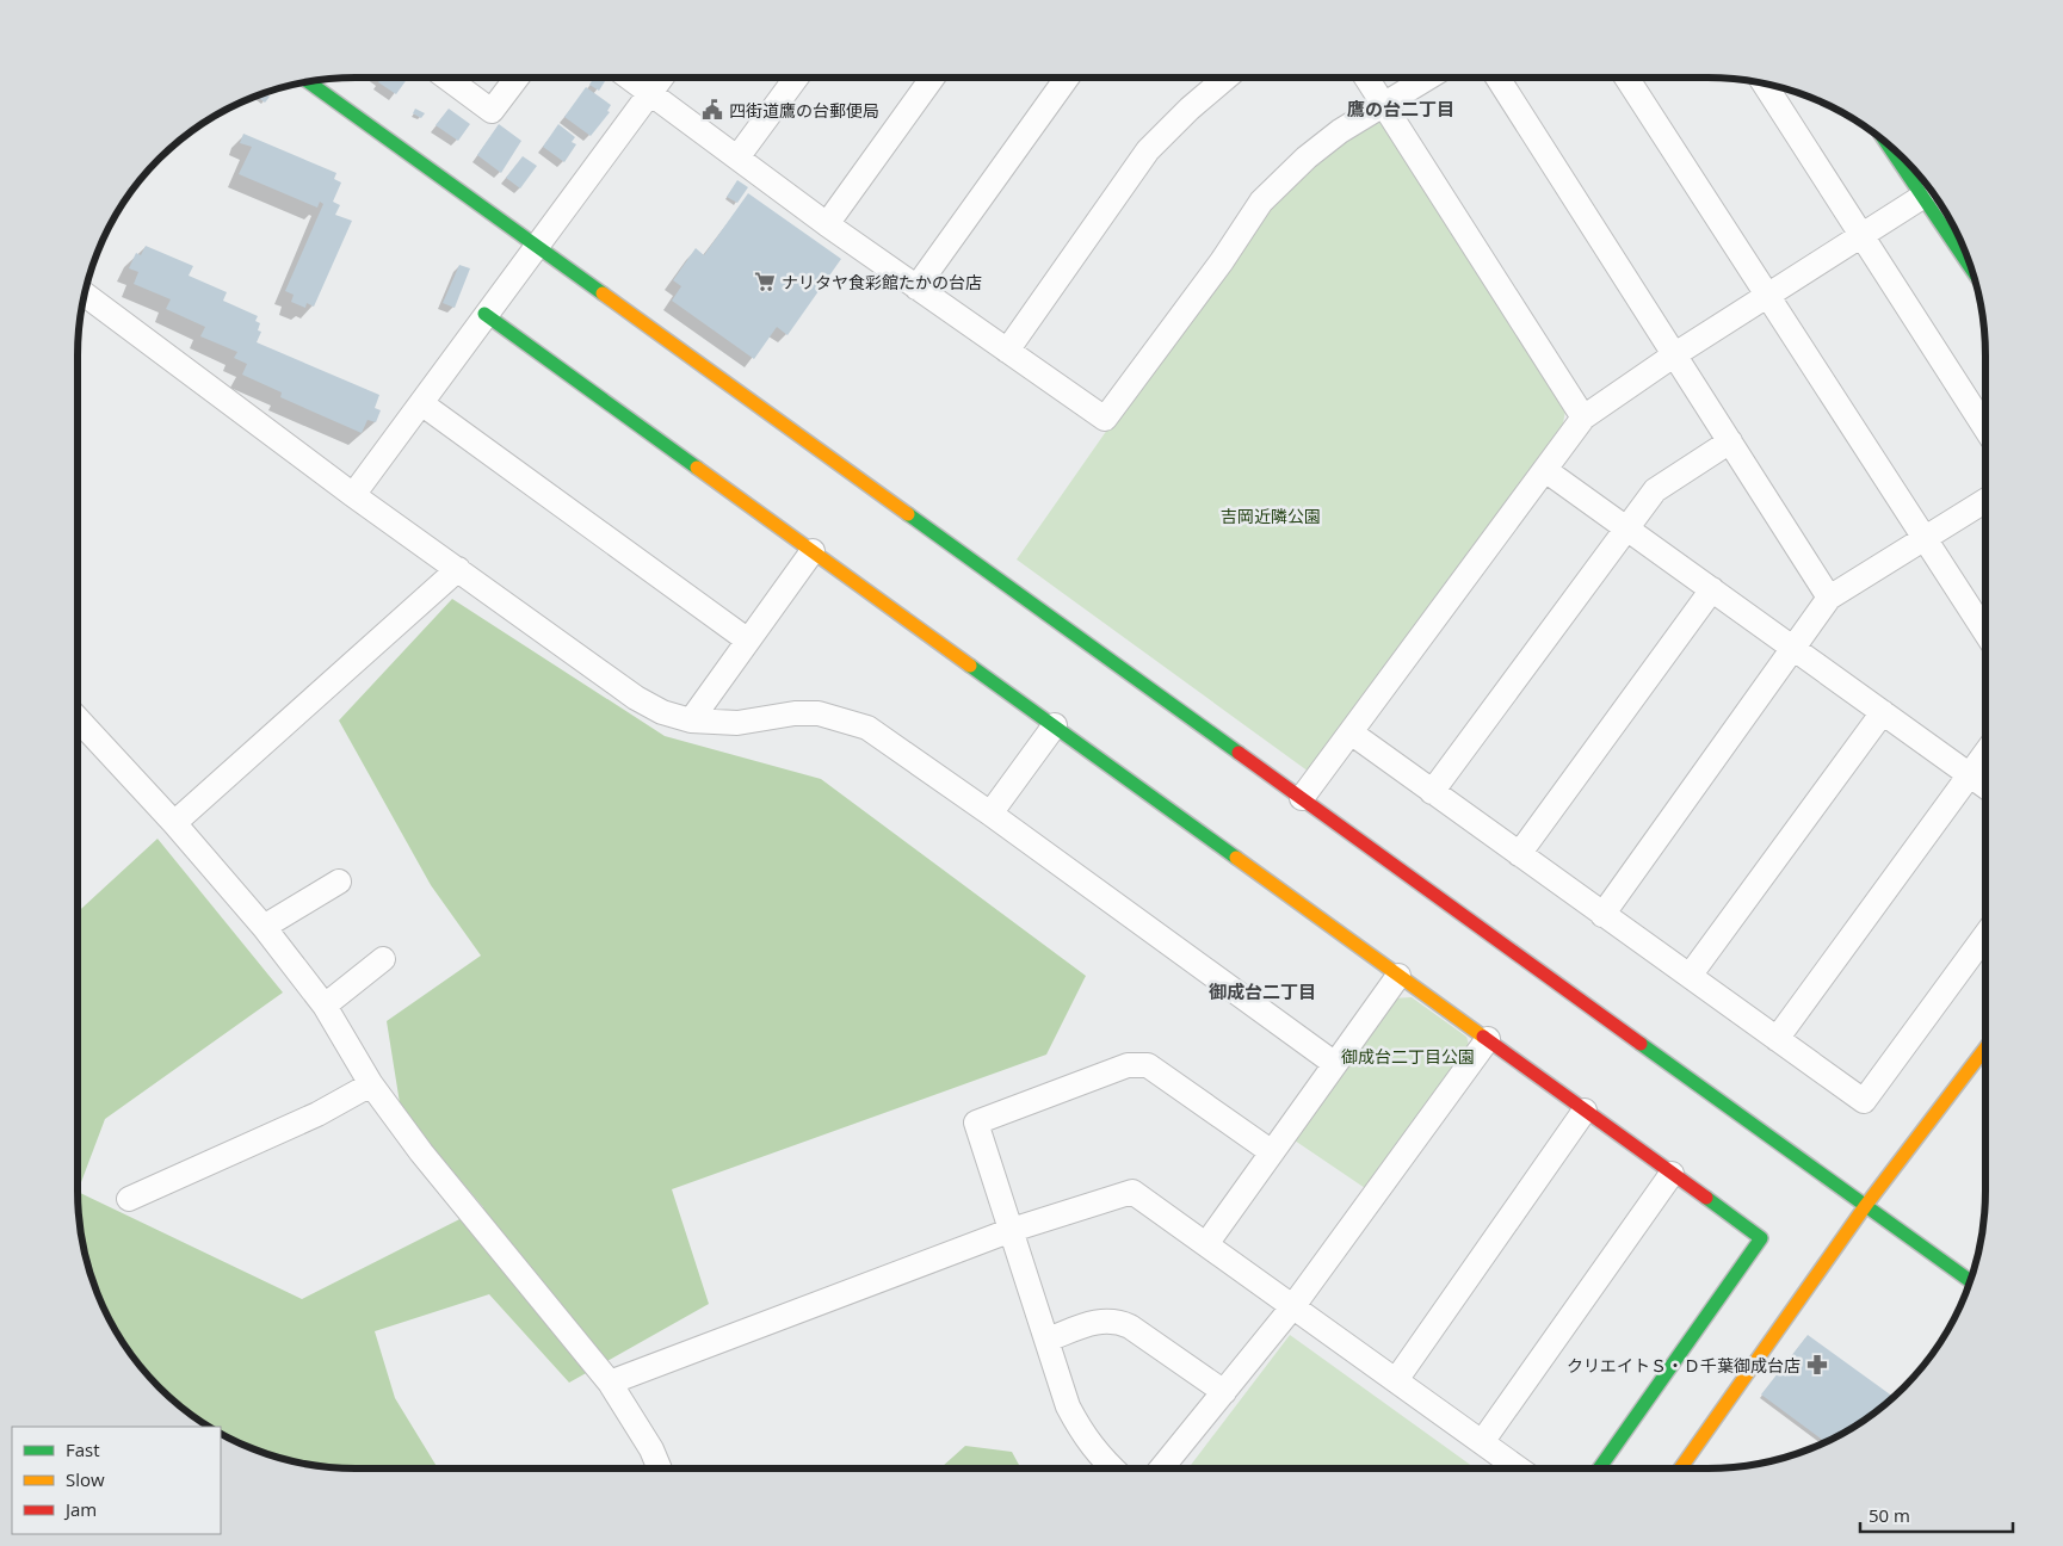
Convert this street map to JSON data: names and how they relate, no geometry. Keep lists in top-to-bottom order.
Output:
{
  "districts": ["鷹の台二丁目", "御成台二丁目"],
  "parks": ["吉岡近隣公園", "御成台二丁目公園"],
  "places": {
    "public building": ["四街道鷹の台郵便局"],
    "supermarket": ["ナリタヤ食彩館たかの台店"],
    "pharmacy": ["クリエイトＳ・Ｄ千葉御成台店"]
  },
  "legend": ["Fast", "Slow", "Jam"],
  "scale_bar": "50 m"
}
